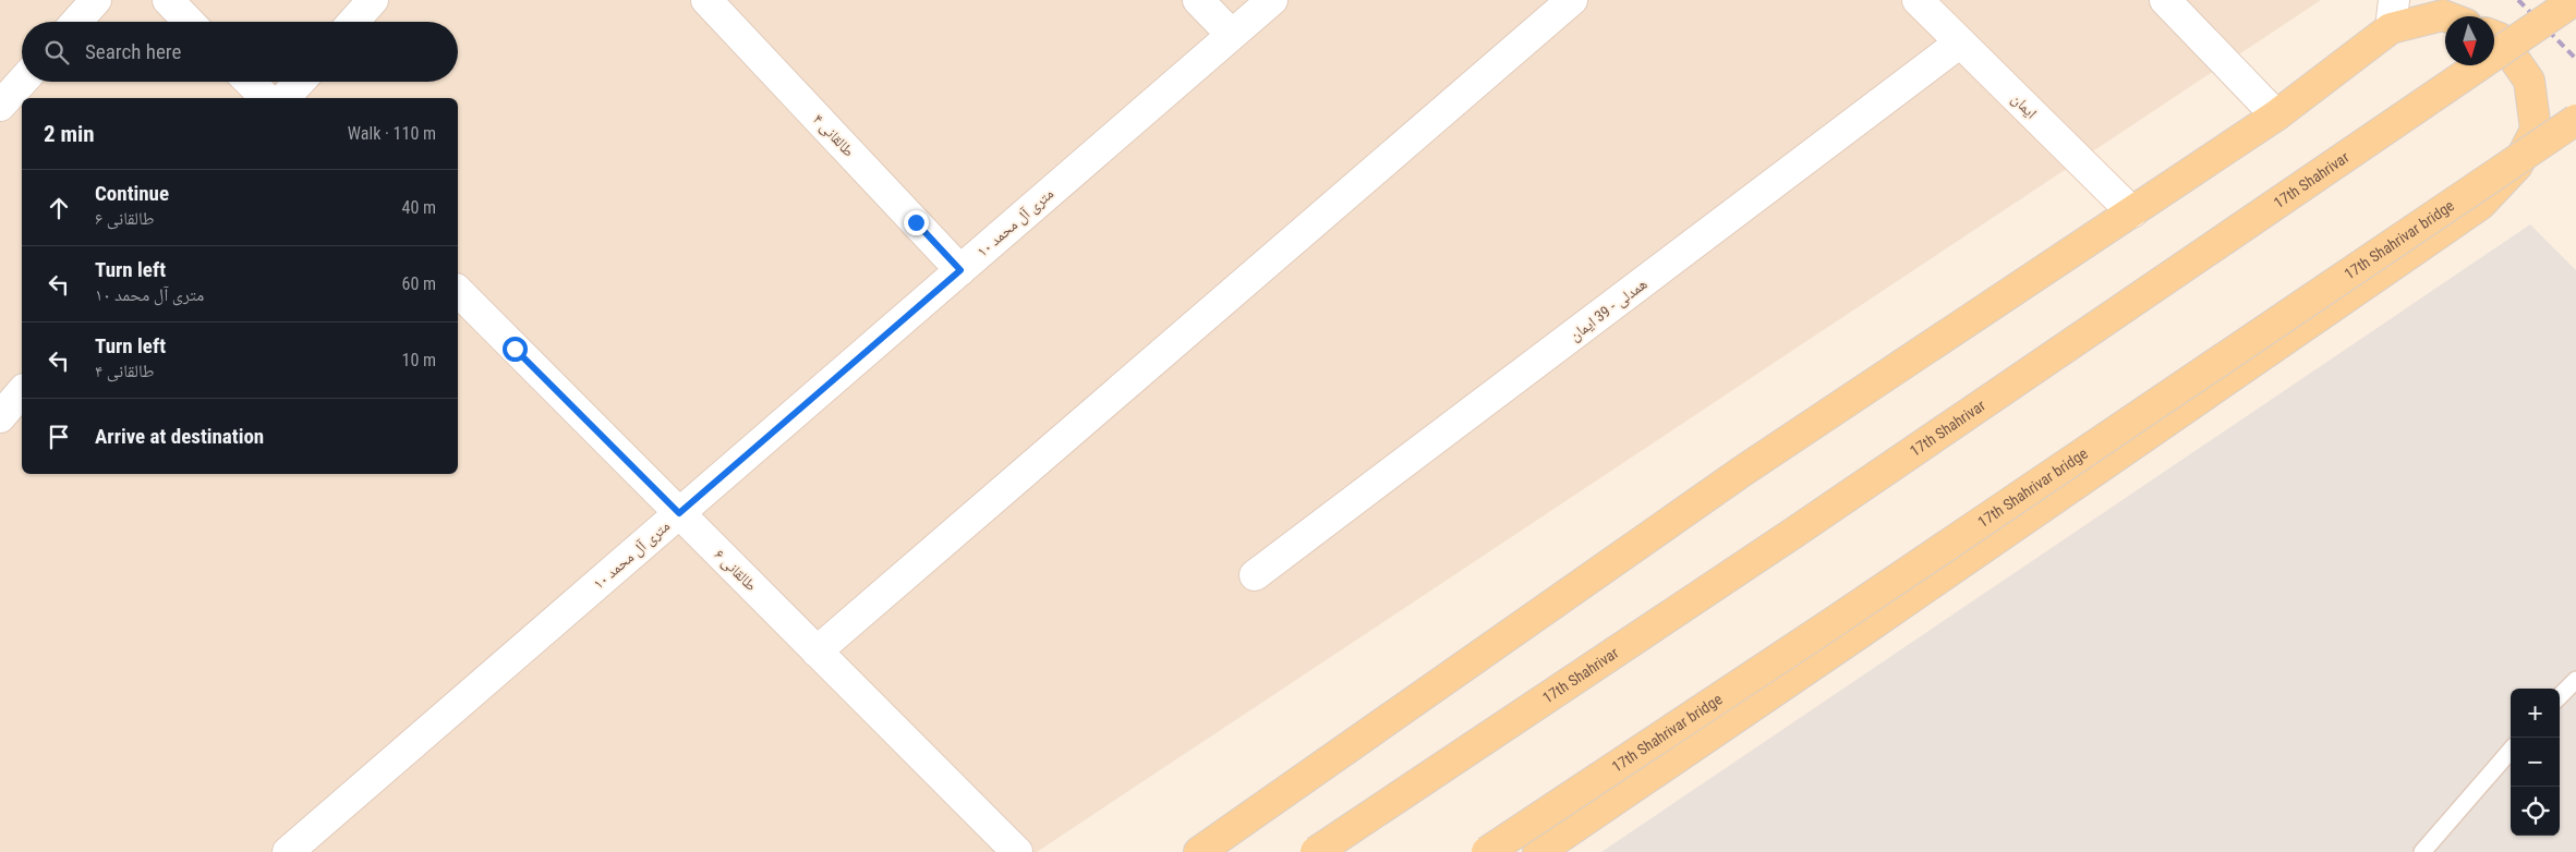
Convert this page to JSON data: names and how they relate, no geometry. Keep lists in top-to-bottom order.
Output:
{
  "streets": {
    "main road": ["17th Shahrivar", "17th Shahrivar bridge"],
    "street": [
      "ایمان",
      "طالقانی ۴",
      "۱۰ متری آل محمد",
      "همدلی - 39 ایمان",
      "طالقانی ۶"
    ]
  },
  "crossings": [
    ["ایمان", "همدلی - 39 ایمان"],
    ["طالقانی ۴", "۱۰ متری آل محمد"],
    ["۱۰ متری آل محمد", "طالقانی ۶"]
  ],
  "north": "bottom",
  "page": {
    "search": "Search here",
    "heading": ["2 min", "Walk · 110 m"],
    "list": [
      ["Continue", "طالقانی ۶", "40 m"],
      ["Turn left", "۱۰ متری آل محمد", "60 m"],
      ["Turn left", "طالقانی ۴", "10 m"],
      "Arrive at destination"
    ],
    "map_buttons": ["+", "−"]
  }
}
